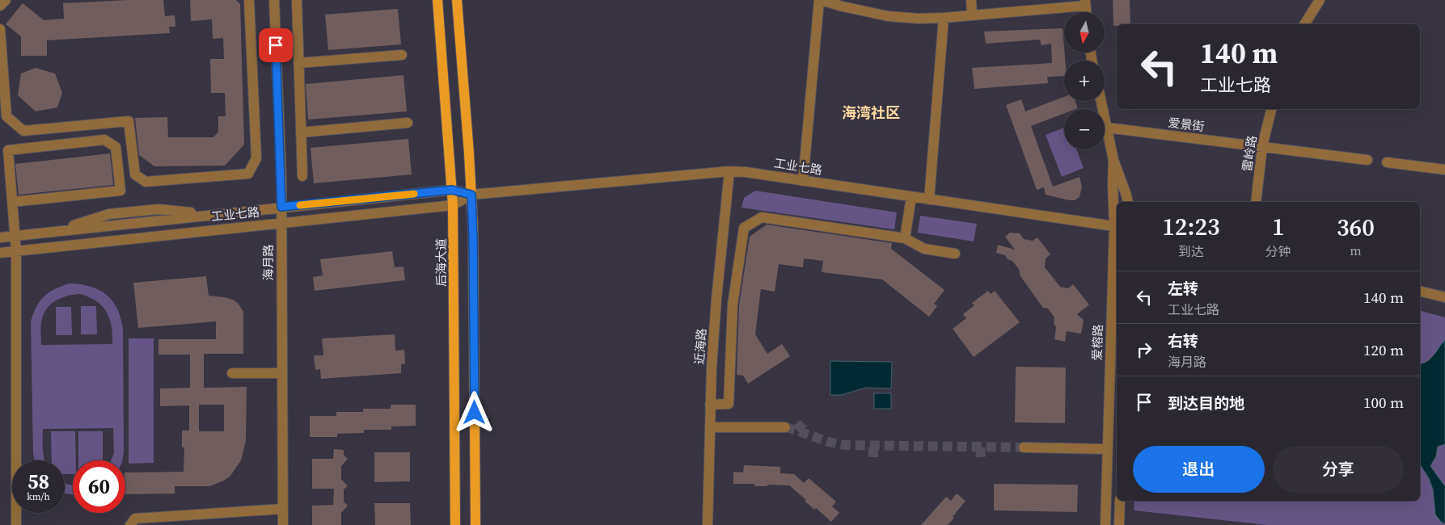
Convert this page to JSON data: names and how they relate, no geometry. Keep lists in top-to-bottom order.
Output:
{
  "streets": {
    "main road": ["后海大道"],
    "street": [
      "爱景街",
      "雷岭路",
      "工业七路",
      "海月路",
      "爱榕路",
      "近海路"
    ]
  },
  "crossings": [
    ["爱景街", "雷岭路"],
    ["爱景街", "爱榕路"],
    ["工业七路", "海月路"],
    ["工业七路", "后海大道"],
    ["工业七路", "爱榕路"],
    ["工业七路", "近海路"]
  ],
  "districts": ["海湾社区"],
  "north": "bottom",
  "page": {
    "map_buttons": ["+", "−"],
    "turn": ["140 m", "工业七路"],
    "eta": [
      "12:23",
      "到达",
      "1",
      "分钟",
      "360",
      "m"
    ],
    "list": [
      {
        "name": "左转",
        "note": "工业七路",
        "value": "140 m"
      },
      {
        "name": "右转",
        "note": "海月路",
        "value": "120 m"
      },
      {
        "name": "到达目的地",
        "value": "100 m"
      }
    ],
    "buttons": ["退出", "分享"],
    "speed": "58 km/h",
    "limit": "60"
  }
}
